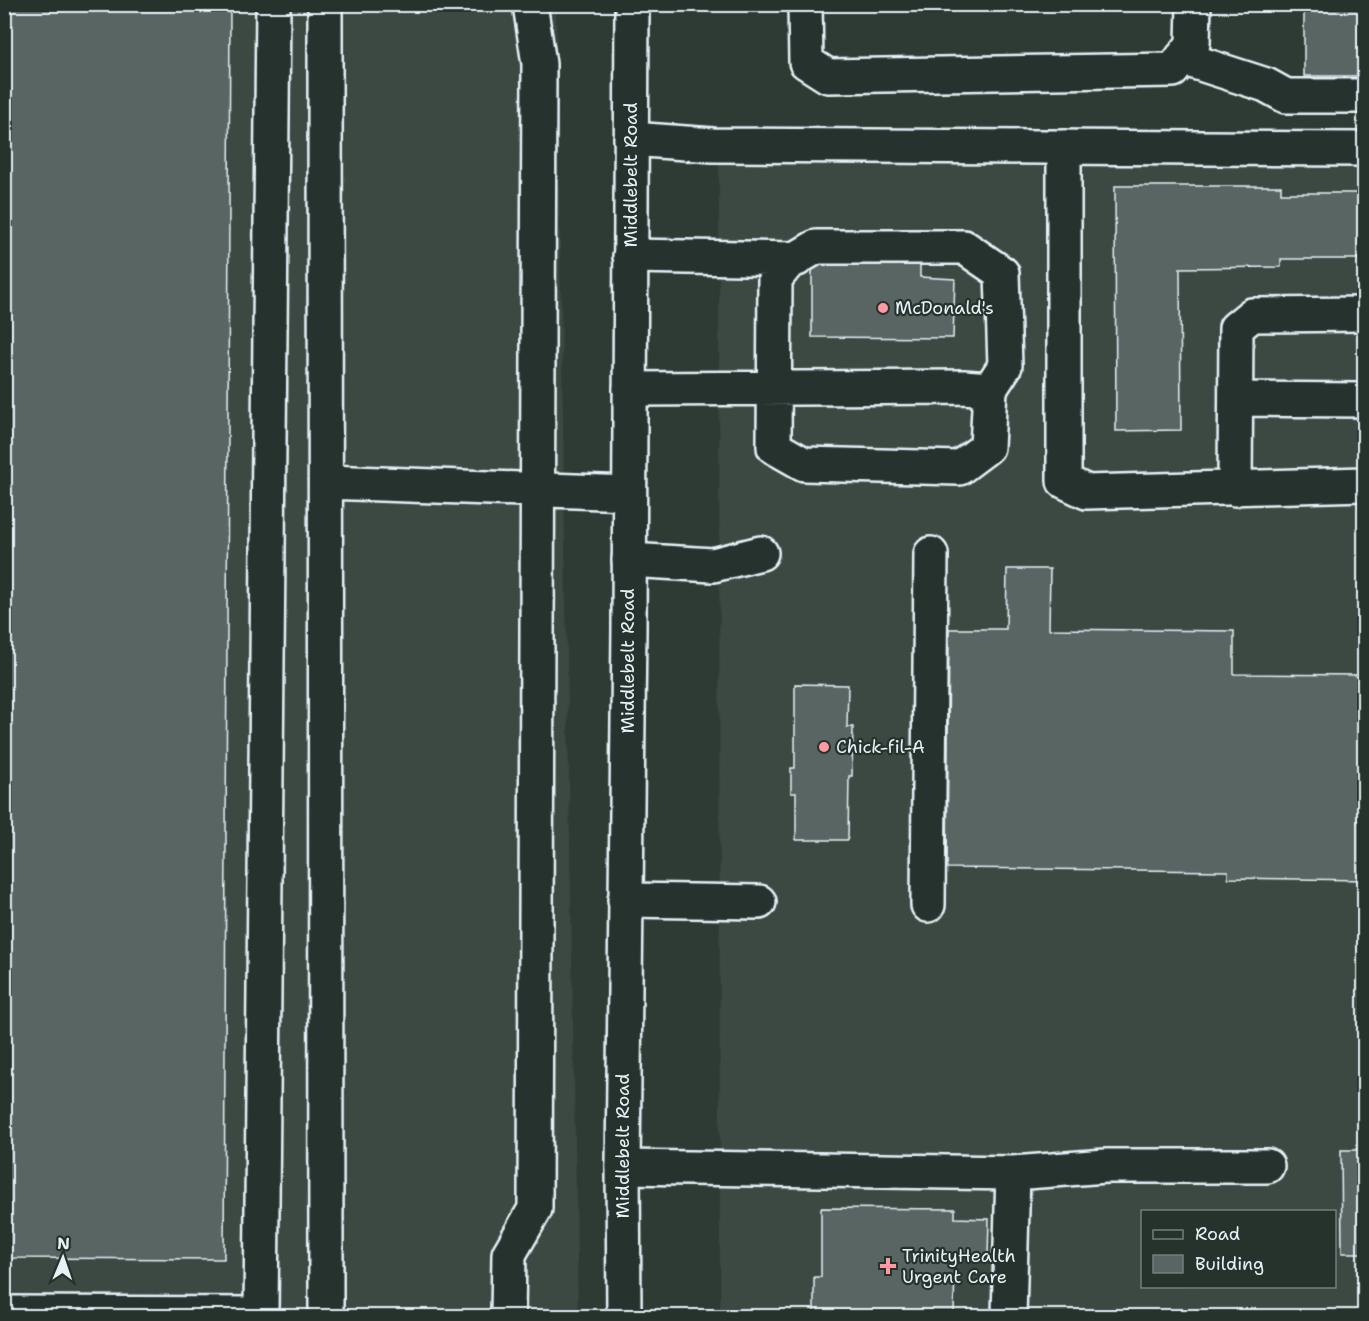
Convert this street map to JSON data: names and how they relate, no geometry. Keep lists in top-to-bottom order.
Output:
{
  "streets": {
    "main road": ["Middlebelt Road"]
  },
  "places": {
    "other": ["McDonald's", "Chick-fil-A"],
    "health": ["TrinityHealth Urgent Care"]
  },
  "legend": ["Road", "Building"],
  "north": "top"
}
